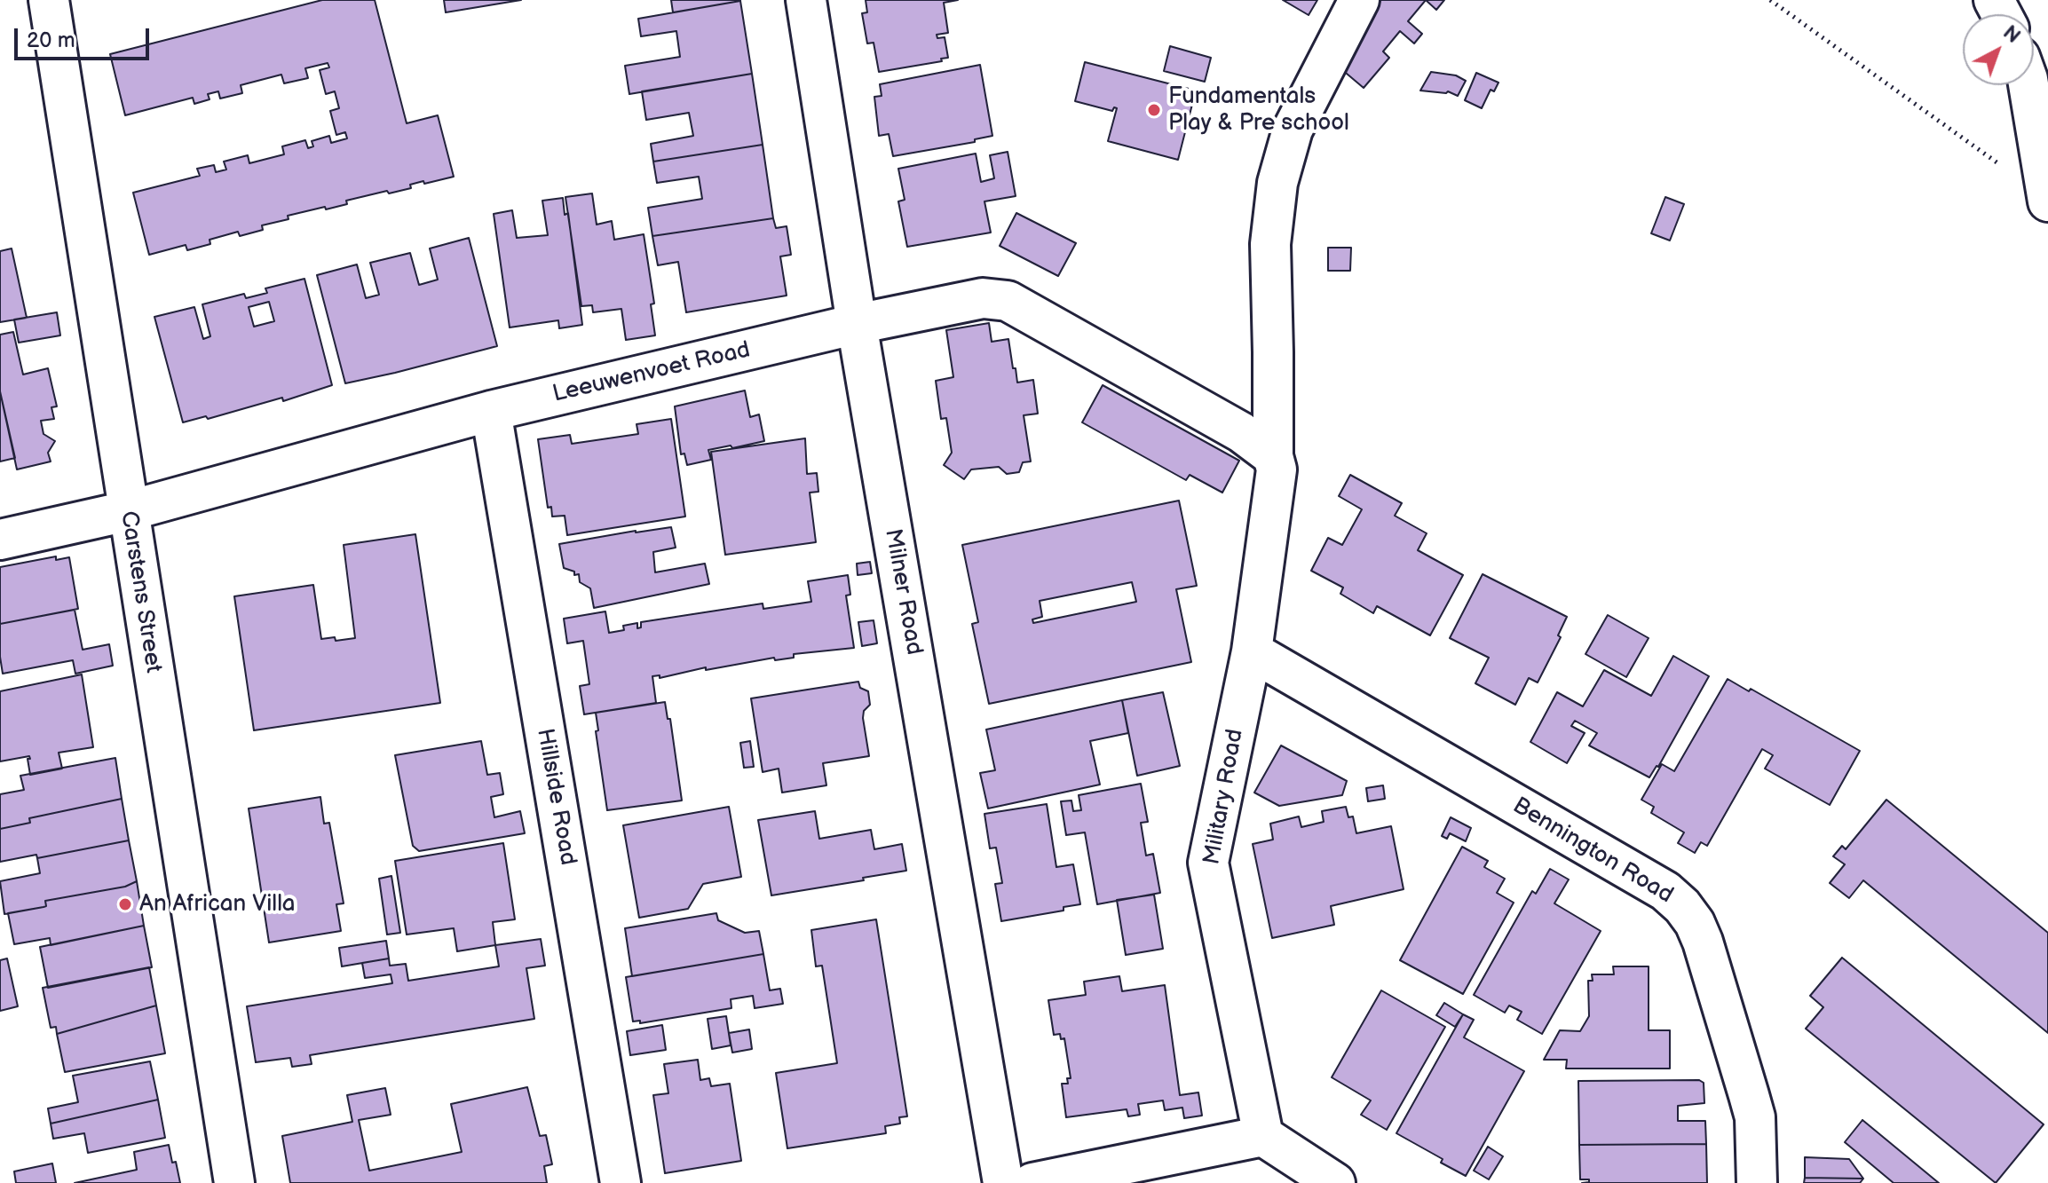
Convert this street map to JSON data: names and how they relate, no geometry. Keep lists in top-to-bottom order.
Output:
{
  "streets": {
    "street": [
      "Leeuwenvoet Road",
      "Carstens Street",
      "Milner Road",
      "Hillside Road",
      "Military Road",
      "Bennington Road"
    ]
  },
  "crossings": [
    ["Leeuwenvoet Road", "Carstens Street"],
    ["Leeuwenvoet Road", "Milner Road"],
    ["Leeuwenvoet Road", "Hillside Road"],
    ["Leeuwenvoet Road", "Military Road"],
    ["Military Road", "Bennington Road"]
  ],
  "places": ["Fundamentals Play & Pre school", "An African Villa"],
  "scale_bar": "20 m",
  "north": "top right"
}
